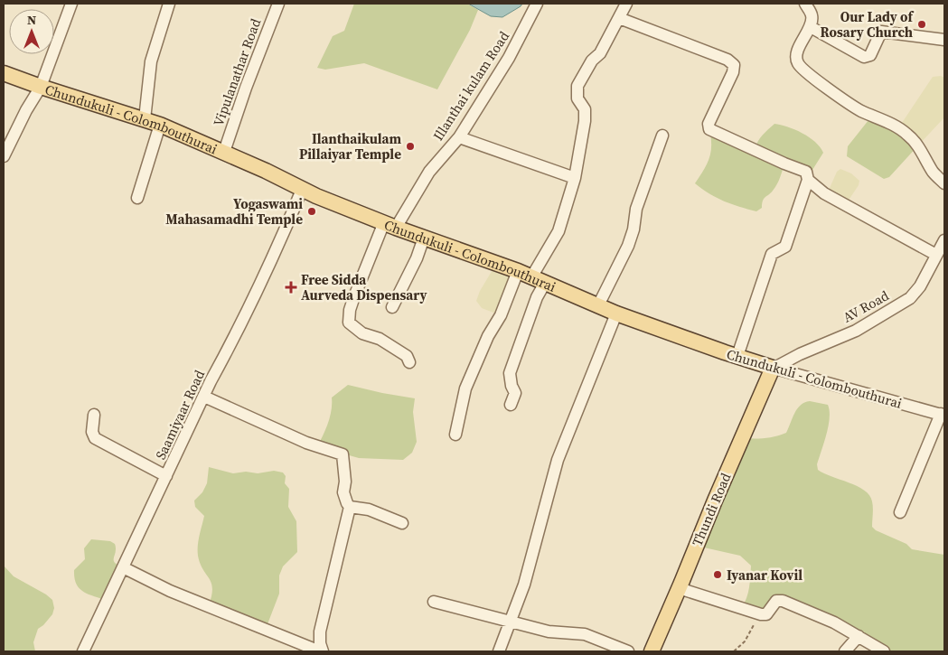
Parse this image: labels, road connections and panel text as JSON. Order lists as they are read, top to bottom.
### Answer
{
  "streets": {
    "main road": ["Chundukuli - Colombouthurai", "Thundi Road"],
    "street": [
      "Vipulanathar Road",
      "Illanthai kulam Road",
      "AV Road",
      "Saamiyaar Road"
    ]
  },
  "crossings": [
    ["Vipulanathar Road", "Chundukuli - Colombouthurai"],
    ["Illanthai kulam Road", "Chundukuli - Colombouthurai"],
    ["Chundukuli - Colombouthurai", "AV Road"],
    ["Chundukuli - Colombouthurai", "Saamiyaar Road"],
    ["Chundukuli - Colombouthurai", "Thundi Road"],
    ["AV Road", "Thundi Road"]
  ],
  "places": {
    "other": [
      "Our Lady of Rosary Church",
      "Ilanthaikulam Pillaiyar Temple",
      "Yogaswami Mahasamadhi Temple",
      "Iyanar Kovil"
    ],
    "health": ["Free Sidda Aurveda Dispensary"]
  },
  "north": "top"
}
